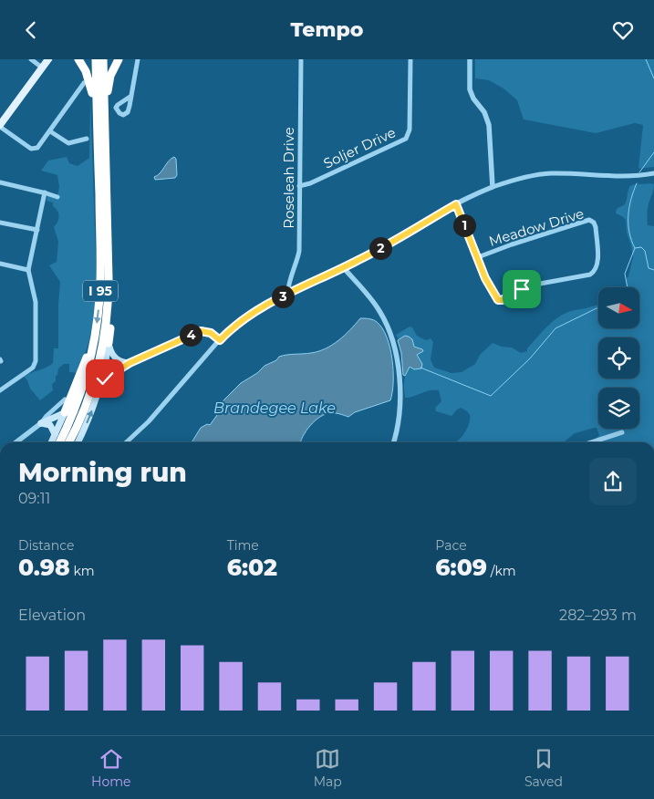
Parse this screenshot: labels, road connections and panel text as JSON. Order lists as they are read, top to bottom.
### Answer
{
  "streets": {
    "highway": ["I 95"],
    "street": ["Soljer Drive", "Roseleah Drive", "Meadow Drive"]
  },
  "crossings": [
    ["Soljer Drive", "Roseleah Drive"]
  ],
  "water": ["Brandegee Lake"],
  "north": "right",
  "page": {
    "header": "Tempo",
    "pins": [
      "1",
      "2",
      "3",
      "4"
    ],
    "heading": ["Morning run", "09:11"],
    "stats": [
      ["Distance", "0.98 km"],
      ["Time", "6:02"],
      ["Pace", "6:09 /km"]
    ],
    "chart": ["Elevation", "282–293 m"],
    "tabs": ["Home", "Map", "Saved"]
  }
}
